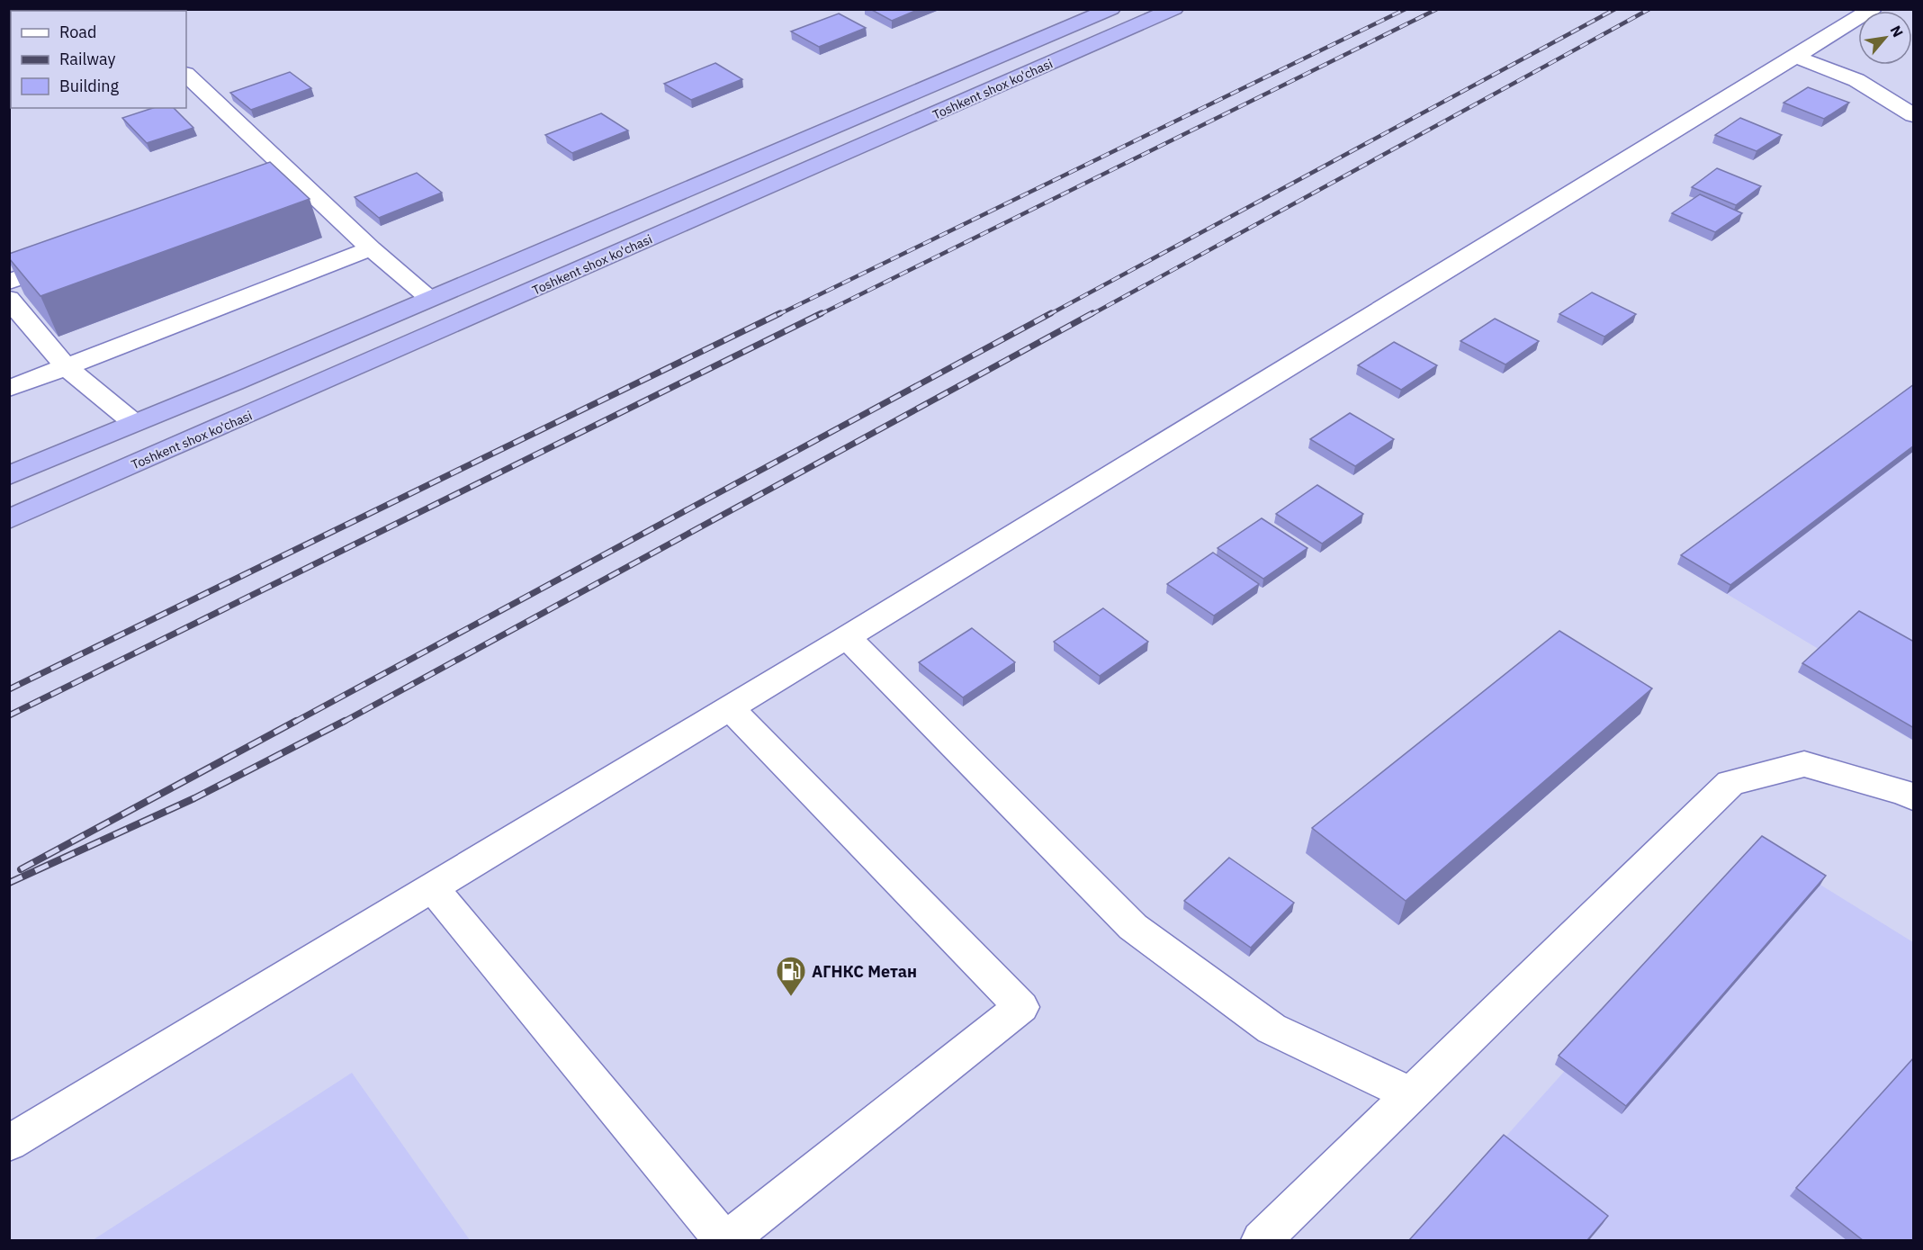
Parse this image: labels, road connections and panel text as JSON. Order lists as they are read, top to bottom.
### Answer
{
  "streets": {
    "highway": ["Toshkent shox ko'chasi"]
  },
  "places": {
    "fuel station": ["АГНКС Метан"]
  },
  "legend": ["Road", "Railway", "Building"],
  "north": "top right"
}
